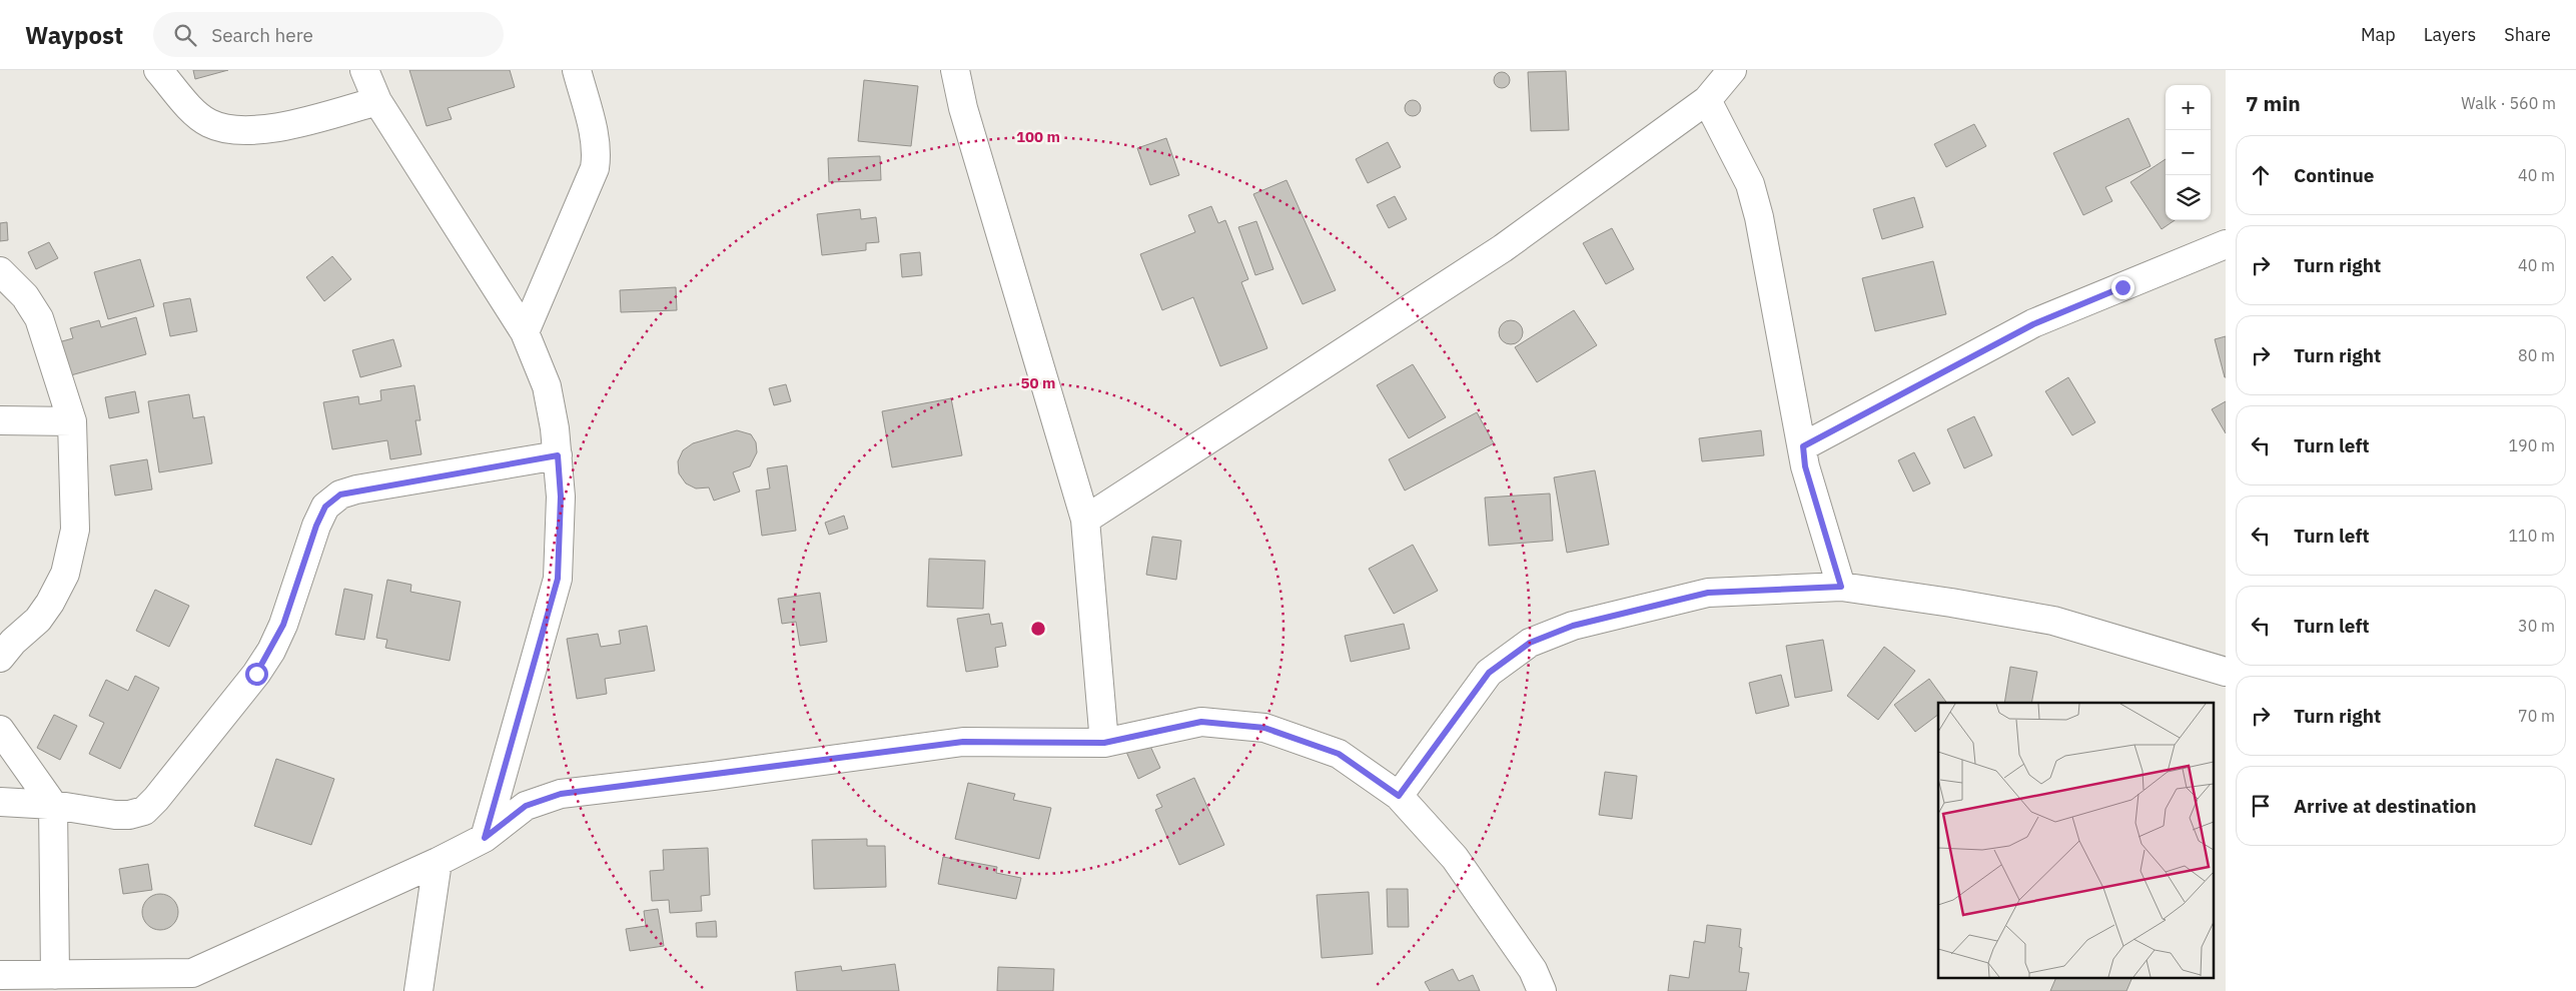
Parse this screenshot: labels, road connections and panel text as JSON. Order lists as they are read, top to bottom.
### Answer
{
  "page": {
    "header": "Waypost",
    "search": "Search here",
    "nav": ["Map", "Layers", "Share"],
    "heading": ["7 min", "Walk · 560 m"],
    "map_buttons": ["+", "−"],
    "list": [
      ["Continue", "40 m"],
      ["Turn right", "40 m"],
      ["Turn right", "80 m"],
      ["Turn left", "190 m"],
      ["Turn left", "110 m"],
      ["Turn left", "30 m"],
      ["Turn right", "70 m"],
      "Arrive at destination"
    ]
  },
  "rings": ["100 m", "50 m"]
}
